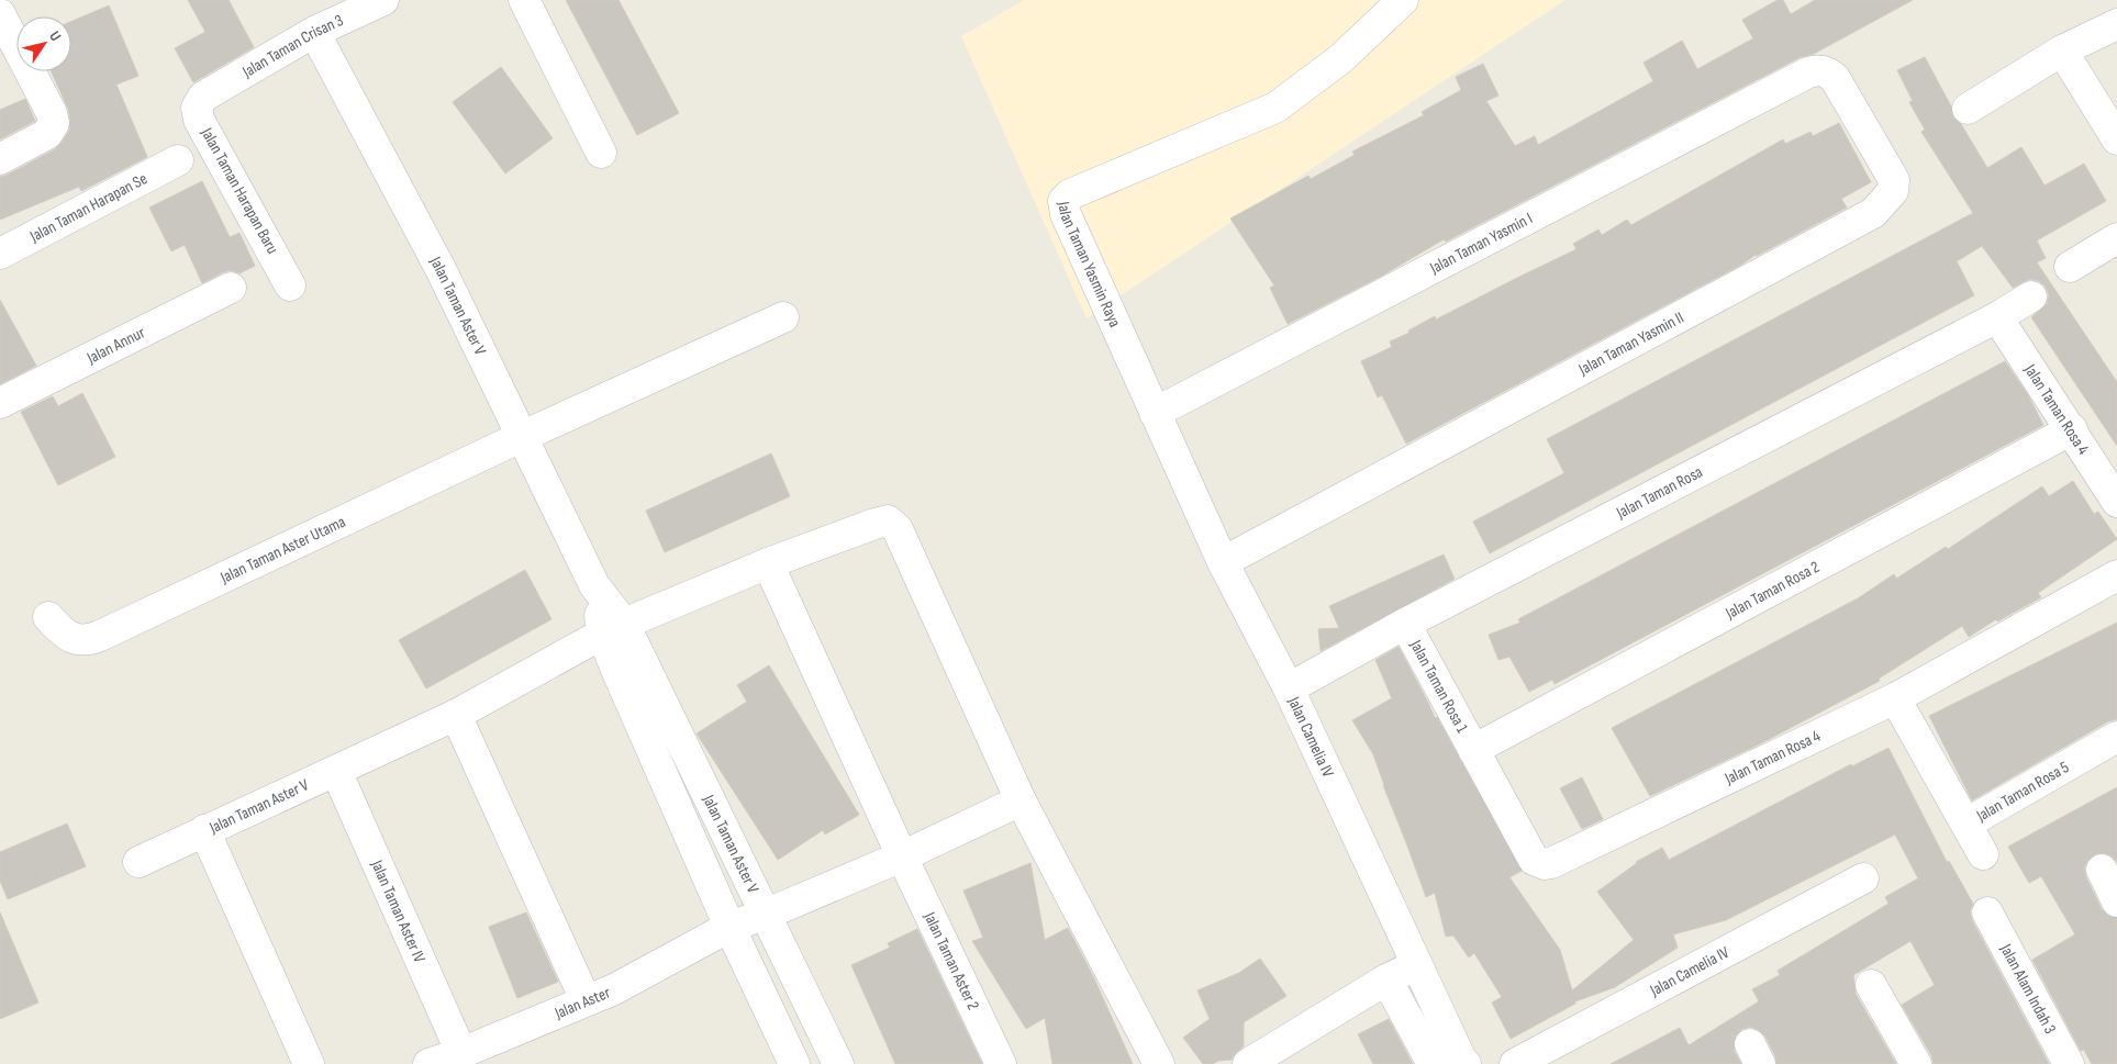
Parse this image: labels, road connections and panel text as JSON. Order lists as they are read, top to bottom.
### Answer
{
  "streets": {
    "street": [
      "Jalan Taman Crisan 3",
      "Jalan Taman Harapan Baru",
      "Jalan Taman Harapan Se",
      "Jalan Taman Yasmin I",
      "Jalan Taman Yasmin Raya",
      "Jalan Taman Aster V",
      "Jalan Taman Yasmin II",
      "Jalan Annur",
      "Jalan Taman Rosa 4",
      "Jalan Taman Rosa",
      "Jalan Taman Aster Utama",
      "Jalan Taman Rosa 2",
      "Jalan Taman Rosa 1",
      "Jalan Camelia IV",
      "Jalan Taman Rosa 5",
      "Jalan Taman Aster IV",
      "Jalan Taman Aster 2",
      "Jalan Alam Indah 3",
      "Jalan Aster"
    ]
  },
  "crossings": [
    ["Jalan Taman Crisan 3", "Jalan Taman Harapan Baru"],
    ["Jalan Taman Crisan 3", "Jalan Taman Aster V"],
    ["Jalan Taman Yasmin I", "Jalan Taman Yasmin Raya"],
    ["Jalan Taman Yasmin I", "Jalan Taman Yasmin II"],
    ["Jalan Taman Yasmin Raya", "Jalan Taman Yasmin II"],
    ["Jalan Taman Yasmin Raya", "Jalan Taman Rosa"],
    ["Jalan Taman Yasmin Raya", "Jalan Camelia IV"],
    ["Jalan Taman Aster V", "Jalan Taman Aster Utama"],
    ["Jalan Taman Aster V", "Jalan Taman Aster IV"],
    ["Jalan Taman Aster V", "Jalan Aster"],
    ["Jalan Taman Rosa 4", "Jalan Taman Rosa"],
    ["Jalan Taman Rosa 4", "Jalan Taman Rosa 2"],
    ["Jalan Taman Rosa 4", "Jalan Taman Rosa 1"],
    ["Jalan Taman Rosa 4", "Jalan Taman Rosa 5"],
    ["Jalan Taman Rosa", "Jalan Taman Rosa 1"],
    ["Jalan Taman Rosa", "Jalan Camelia IV"],
    ["Jalan Taman Rosa 2", "Jalan Taman Rosa 1"],
    ["Jalan Taman Aster IV", "Jalan Aster"]
  ],
  "north": "top right"
}
